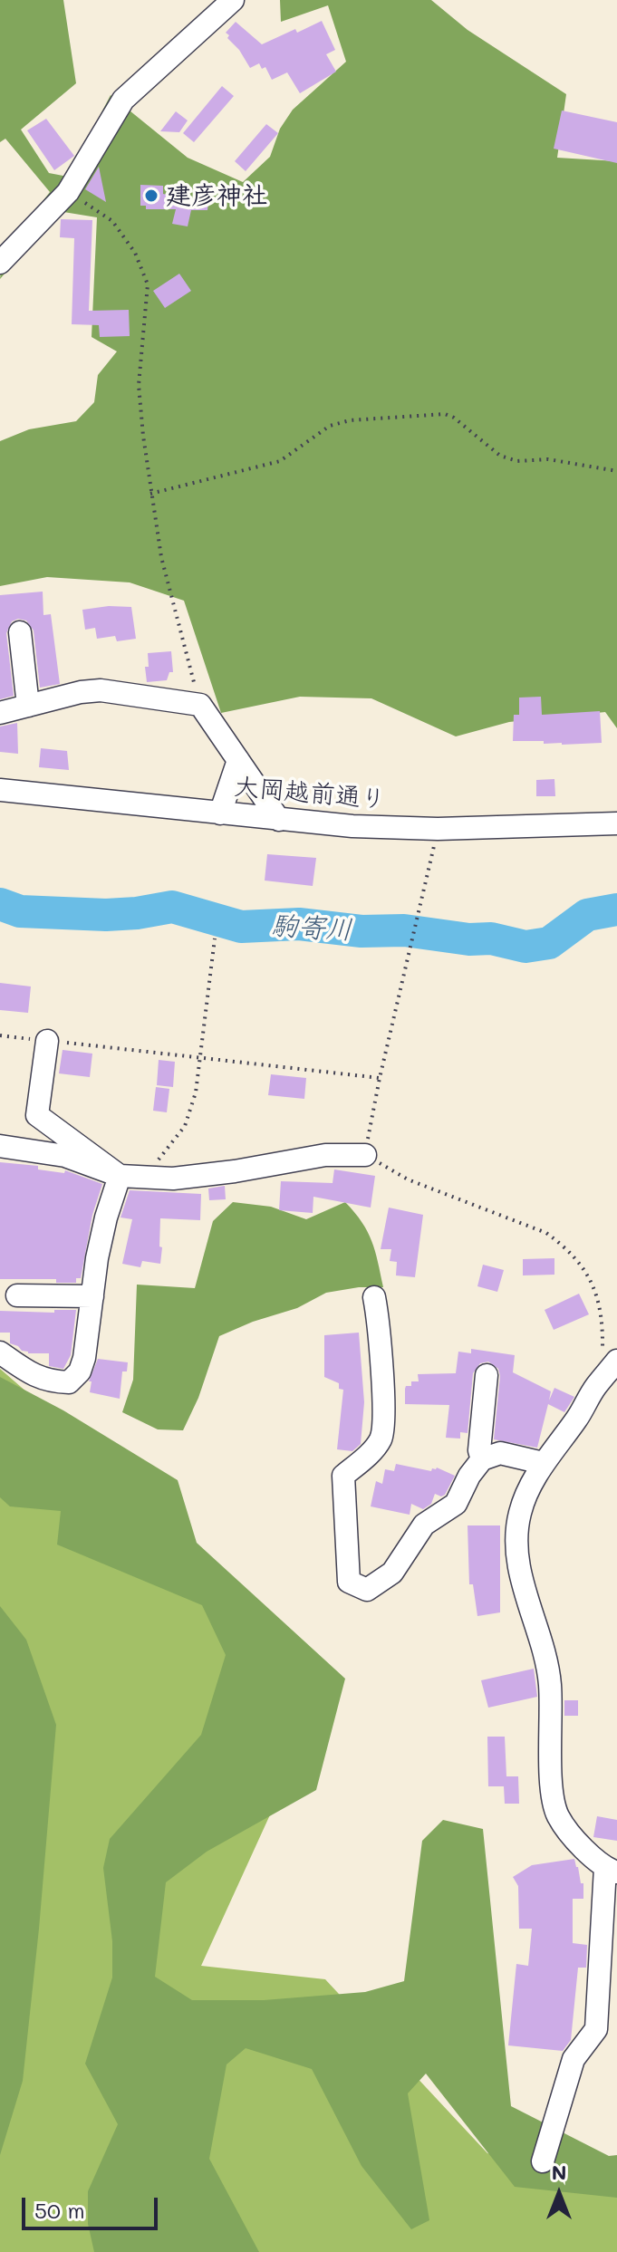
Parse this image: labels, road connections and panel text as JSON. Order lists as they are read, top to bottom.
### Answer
{
  "streets": {
    "street": ["大岡越前通り"]
  },
  "water": ["駒寄川"],
  "places": ["建彦神社"],
  "scale_bar": "50 m",
  "north": "top"
}
